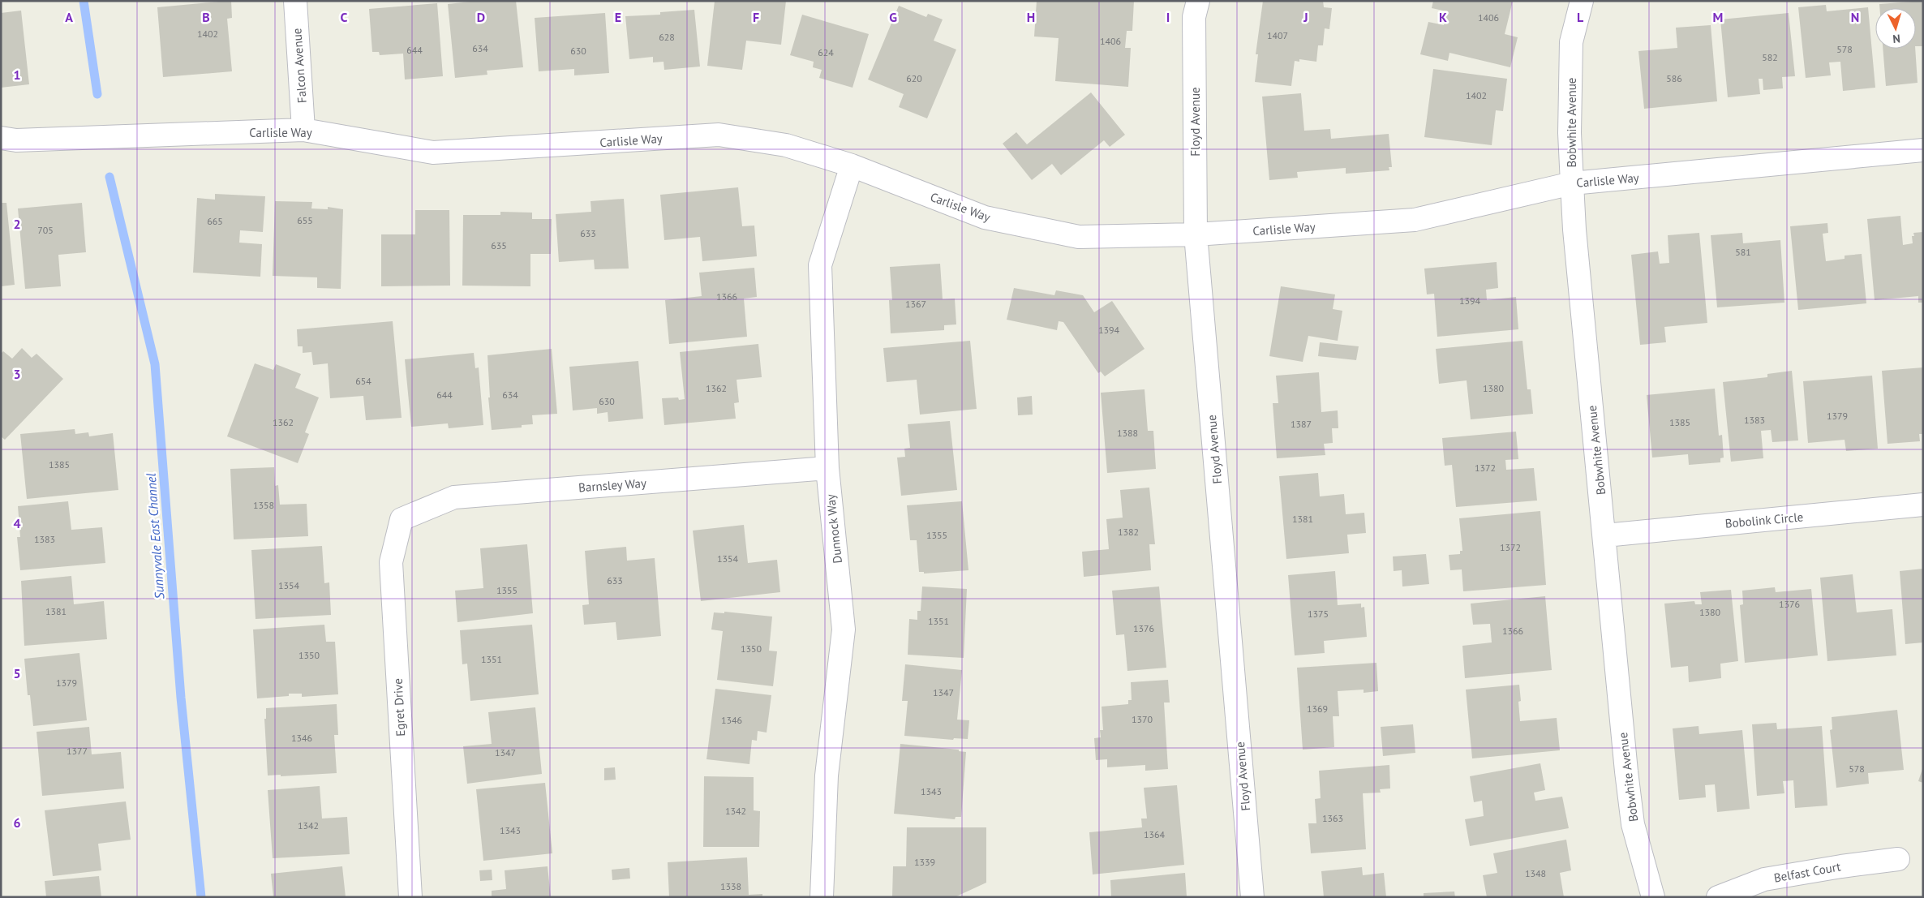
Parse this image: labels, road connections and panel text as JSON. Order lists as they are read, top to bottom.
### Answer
{
  "streets": {
    "street": [
      "Falcon Avenue",
      "Floyd Avenue",
      "Bobwhite Avenue",
      "Carlisle Way",
      "Barnsley Way",
      "Bobolink Circle",
      "Dunnock Way",
      "Egret Drive",
      "Belfast Court"
    ]
  },
  "crossings": [
    ["Falcon Avenue", "Carlisle Way"],
    ["Floyd Avenue", "Carlisle Way"],
    ["Bobwhite Avenue", "Carlisle Way"],
    ["Bobwhite Avenue", "Bobolink Circle"],
    ["Carlisle Way", "Dunnock Way"],
    ["Barnsley Way", "Dunnock Way"],
    ["Barnsley Way", "Egret Drive"]
  ],
  "water": ["Sunnyvale East Channel"],
  "house_numbers": [
    "1406",
    "1402",
    "1407",
    "628",
    "1406",
    "634",
    "578",
    "644",
    "630",
    "624",
    "582",
    "620",
    "586",
    "1402",
    "655",
    "665",
    "705",
    "633",
    "635",
    "581",
    "1366",
    "1394",
    "1367",
    "1394",
    "654",
    "1362",
    "1380",
    "644",
    "634",
    "630",
    "1379",
    "1383",
    "1362",
    "1385",
    "1387",
    "1388",
    "1385",
    "1372",
    "1358",
    "1381",
    "1382",
    "1355",
    "1383",
    "1372",
    "1354",
    "633",
    "1354",
    "1355",
    "1376",
    "1381",
    "1380",
    "1375",
    "1351",
    "1376",
    "1366",
    "1350",
    "1350",
    "1351",
    "1379",
    "1347",
    "1369",
    "1370",
    "1346",
    "1346",
    "1377",
    "1347",
    "578",
    "1343",
    "1342",
    "1363",
    "1342",
    "1343",
    "1364",
    "1339",
    "1348",
    "1338"
  ],
  "north": "bottom",
  "grid": {
    "columns": [
      "A",
      "B",
      "C",
      "D",
      "E",
      "F",
      "G",
      "H",
      "I",
      "J",
      "K",
      "L",
      "M",
      "N"
    ],
    "rows": [
      "1",
      "2",
      "3",
      "4",
      "5",
      "6"
    ]
  }
}
